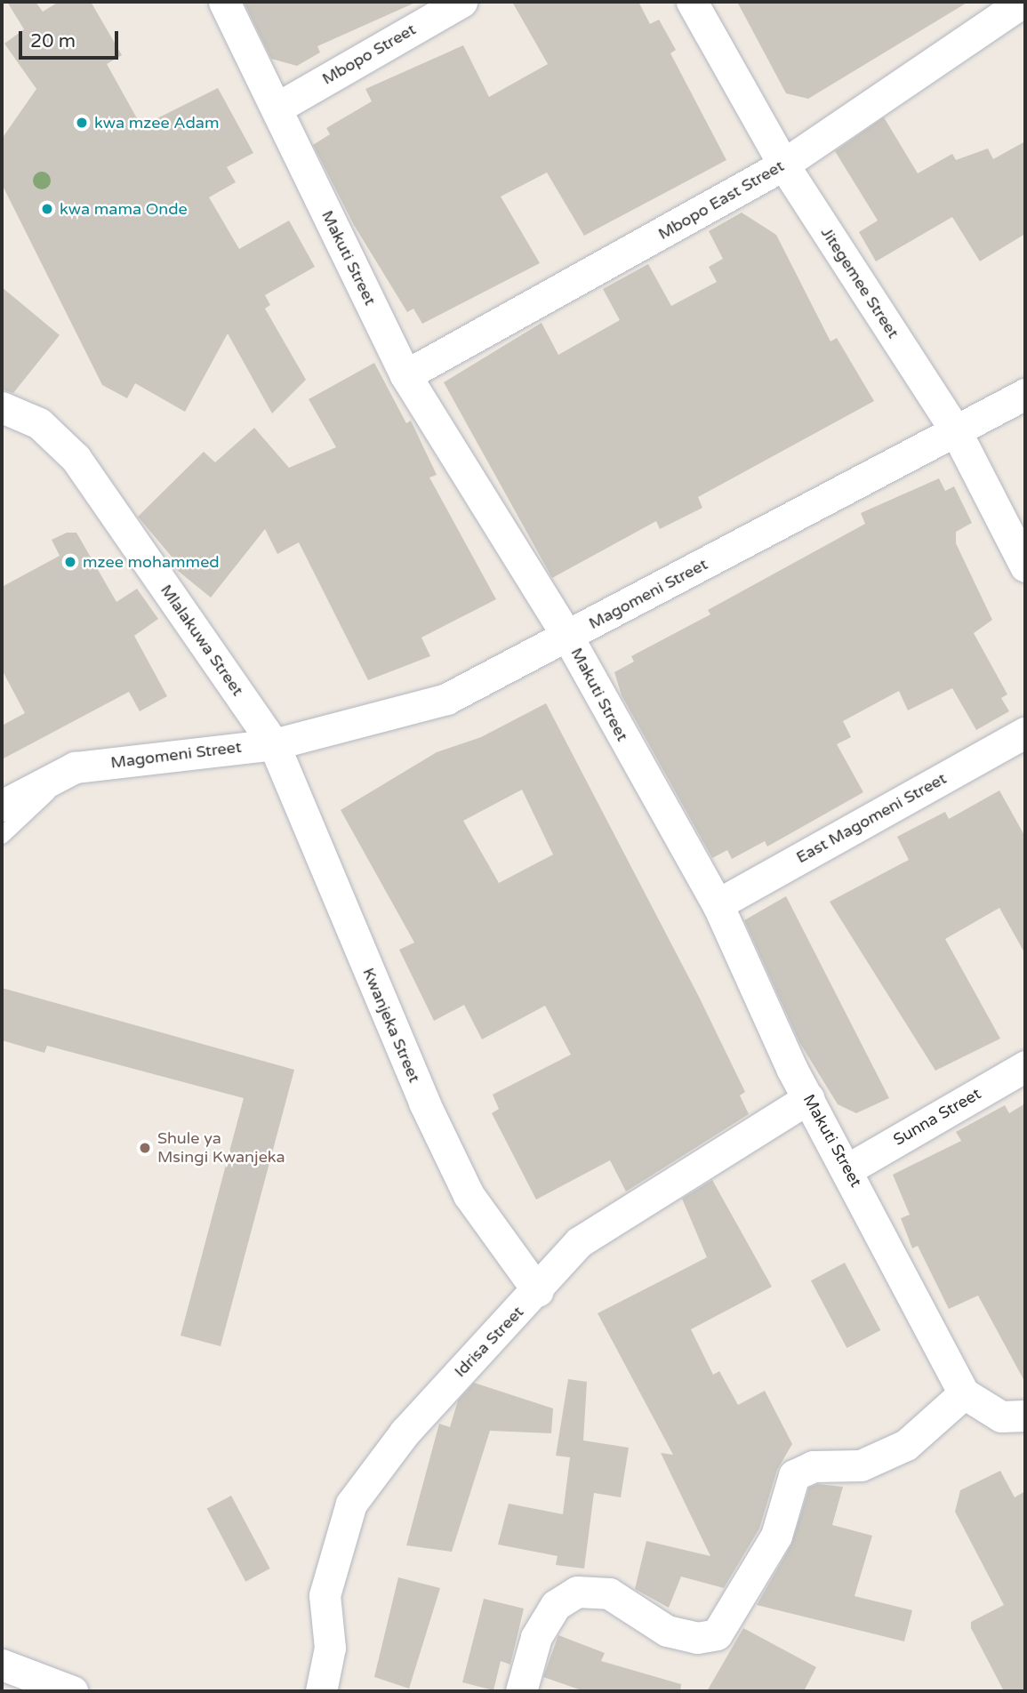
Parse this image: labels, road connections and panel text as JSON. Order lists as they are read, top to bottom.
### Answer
{
  "streets": {
    "street": [
      "Mbopo Street",
      "Mbopo East Street",
      "Makuti Street",
      "Jitegemee Street",
      "Magomeni Street",
      "Mlalakuwa Street",
      "East Magomeni Street",
      "Kwanjeka Street",
      "Sunna Street",
      "Idrisa Street"
    ]
  },
  "crossings": [
    ["Mbopo Street", "Makuti Street"],
    ["Mbopo East Street", "Makuti Street"],
    ["Mbopo East Street", "Jitegemee Street"],
    ["Makuti Street", "Magomeni Street"],
    ["Makuti Street", "East Magomeni Street"],
    ["Makuti Street", "Sunna Street"],
    ["Makuti Street", "Idrisa Street"],
    ["Jitegemee Street", "Magomeni Street"],
    ["Magomeni Street", "Mlalakuwa Street"],
    ["Magomeni Street", "Kwanjeka Street"],
    ["Mlalakuwa Street", "Kwanjeka Street"],
    ["Kwanjeka Street", "Idrisa Street"]
  ],
  "places": [
    "kwa mzee Adam",
    "kwa mama Onde",
    "mzee mohammed",
    "Shule ya Msingi Kwanjeka"
  ],
  "scale_bar": "20 m"
}
